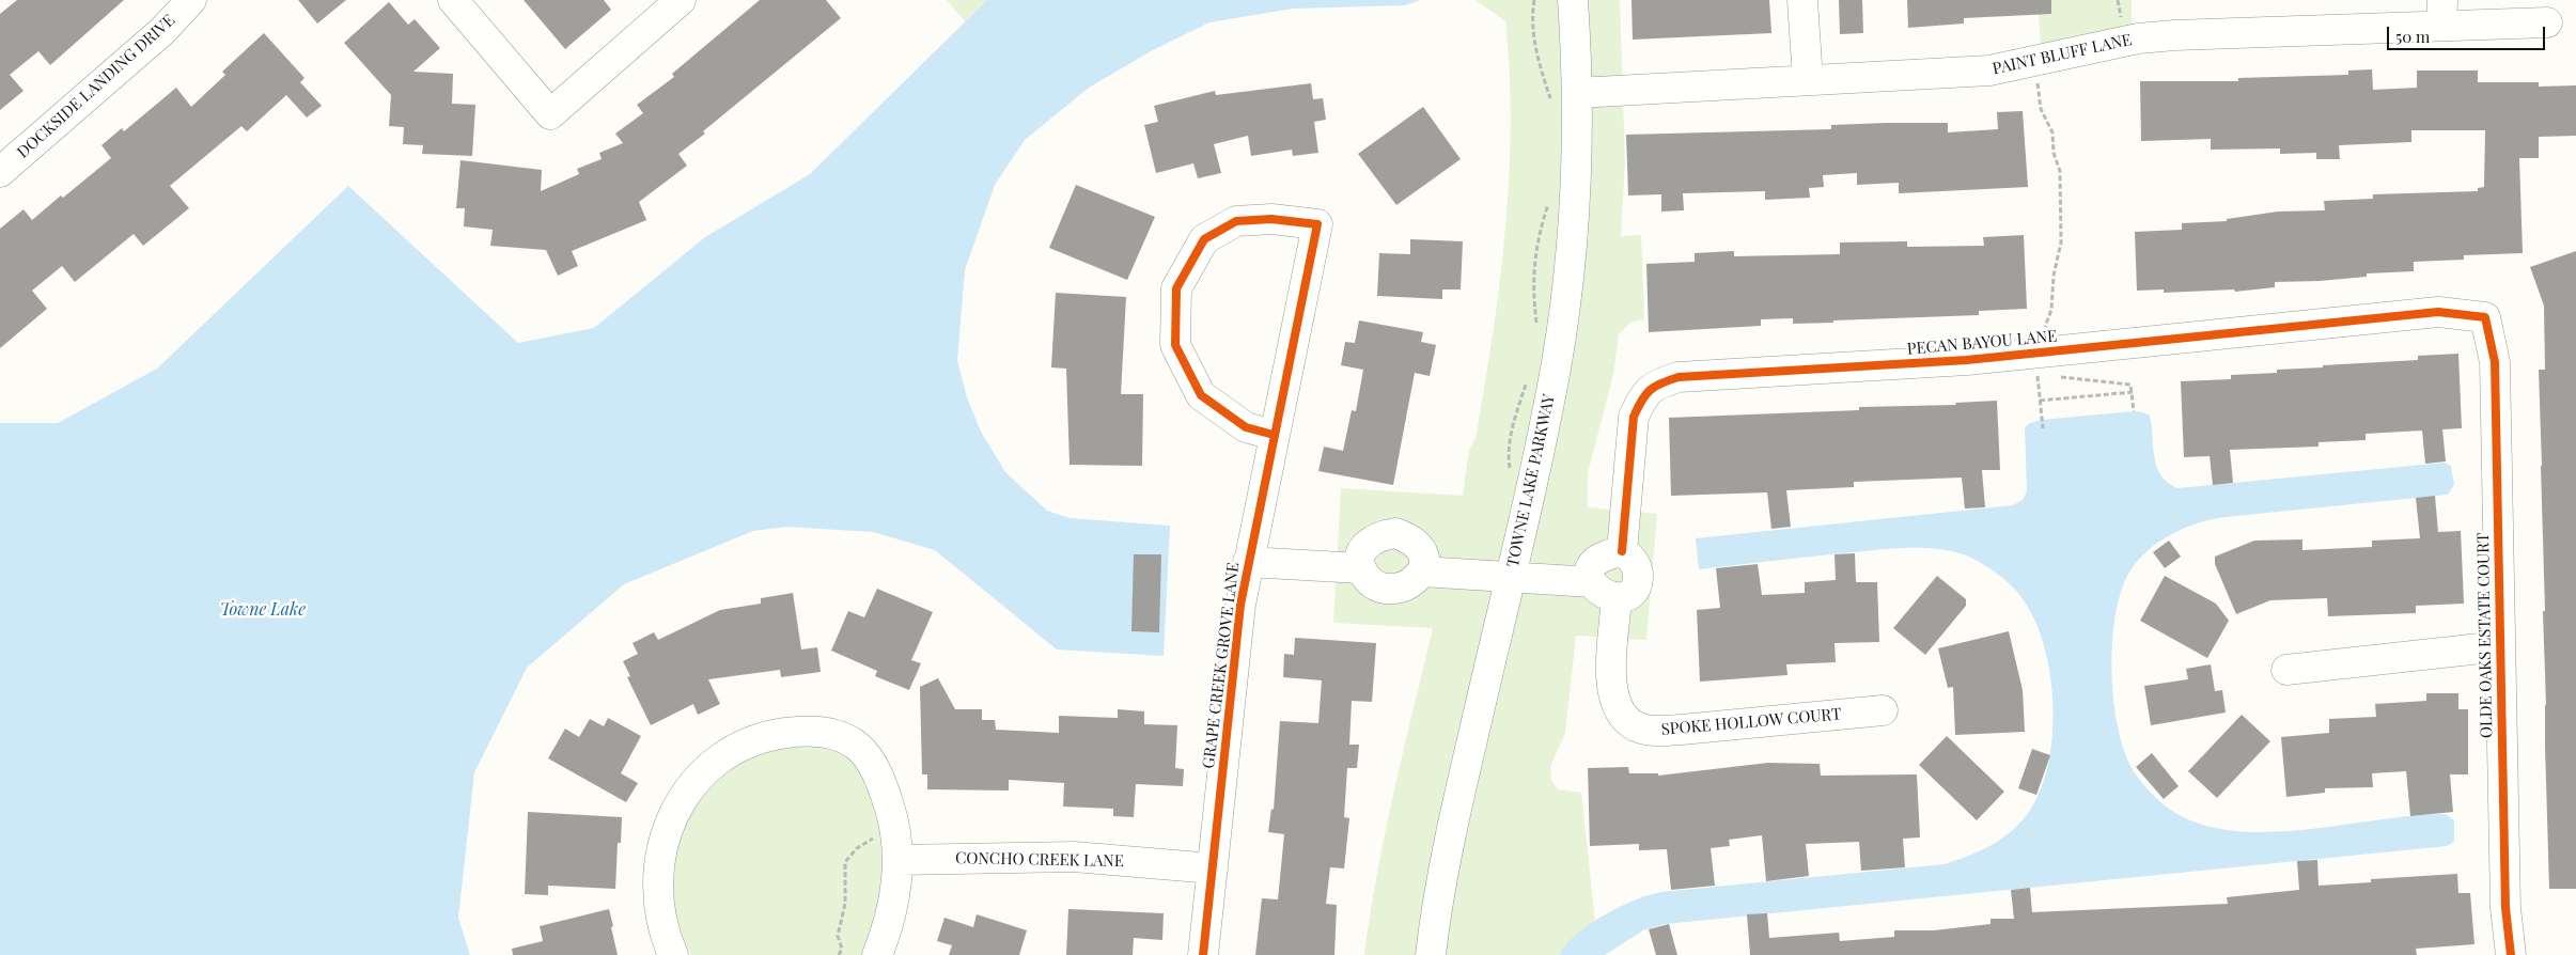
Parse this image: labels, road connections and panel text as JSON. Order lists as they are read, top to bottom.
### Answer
{
  "streets": {
    "street": [
      "PAINT BLUFF LANE",
      "DOCKSIDE LANDING DRIVE",
      "PECAN BAYOU LANE",
      "TOWNE LAKE PARKWAY",
      "OLDE OAKS ESTATE COURT",
      "GRAPE CREEK GROVE LANE",
      "SPOKE HOLLOW COURT",
      "CONCHO CREEK LANE"
    ]
  },
  "crossings": [
    ["PAINT BLUFF LANE", "TOWNE LAKE PARKWAY"],
    ["PECAN BAYOU LANE", "OLDE OAKS ESTATE COURT"],
    ["PECAN BAYOU LANE", "SPOKE HOLLOW COURT"],
    ["GRAPE CREEK GROVE LANE", "CONCHO CREEK LANE"]
  ],
  "water": ["Towne Lake"],
  "scale_bar": "50 m"
}
